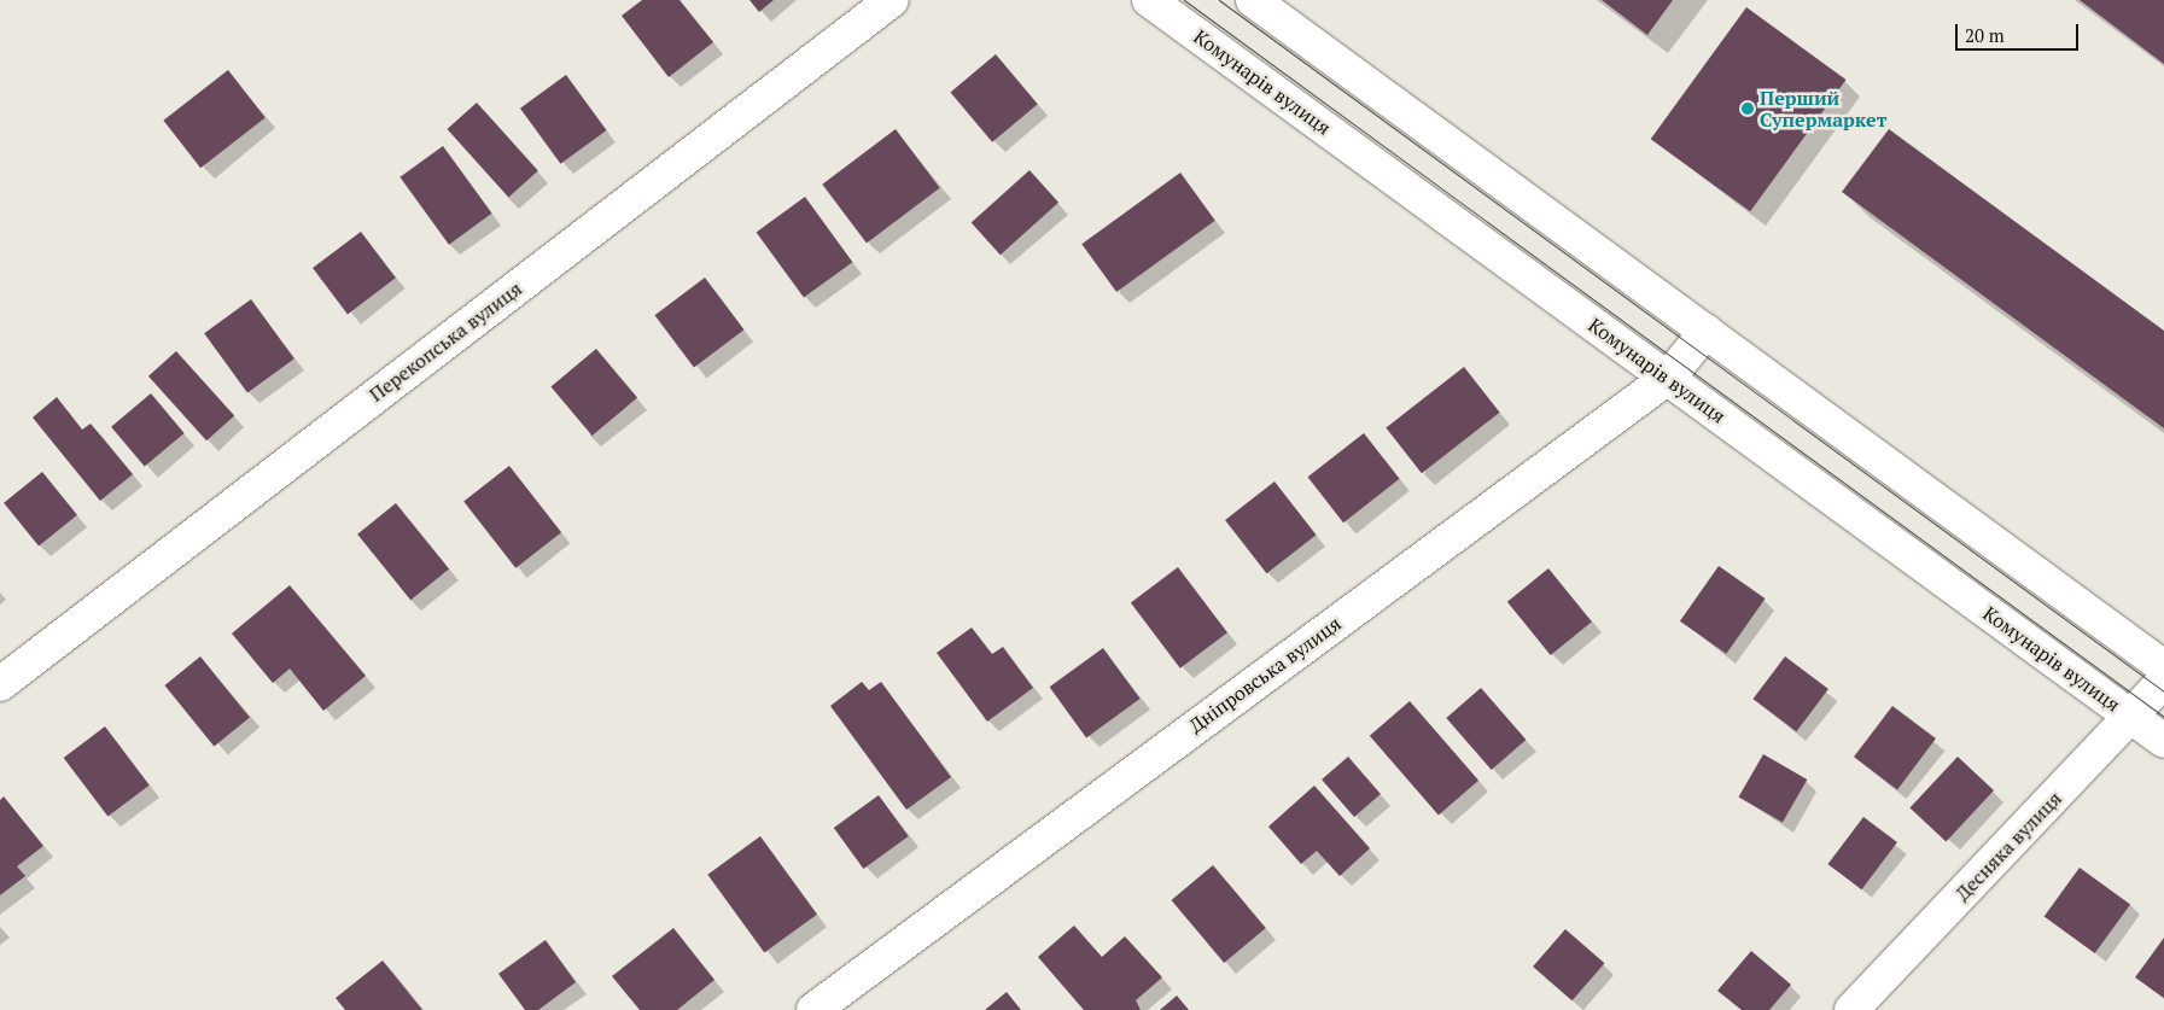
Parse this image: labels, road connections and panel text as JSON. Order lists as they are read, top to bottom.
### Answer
{
  "streets": {
    "street": [
      "Комунарів вулиця",
      "Перекопська вулиця",
      "Дніпровська вулиця",
      "Десняка вулиця"
    ]
  },
  "crossings": [
    ["Комунарів вулиця", "Дніпровська вулиця"],
    ["Комунарів вулиця", "Десняка вулиця"]
  ],
  "places": ["Перший Супермаркет"],
  "scale_bar": "20 m"
}
